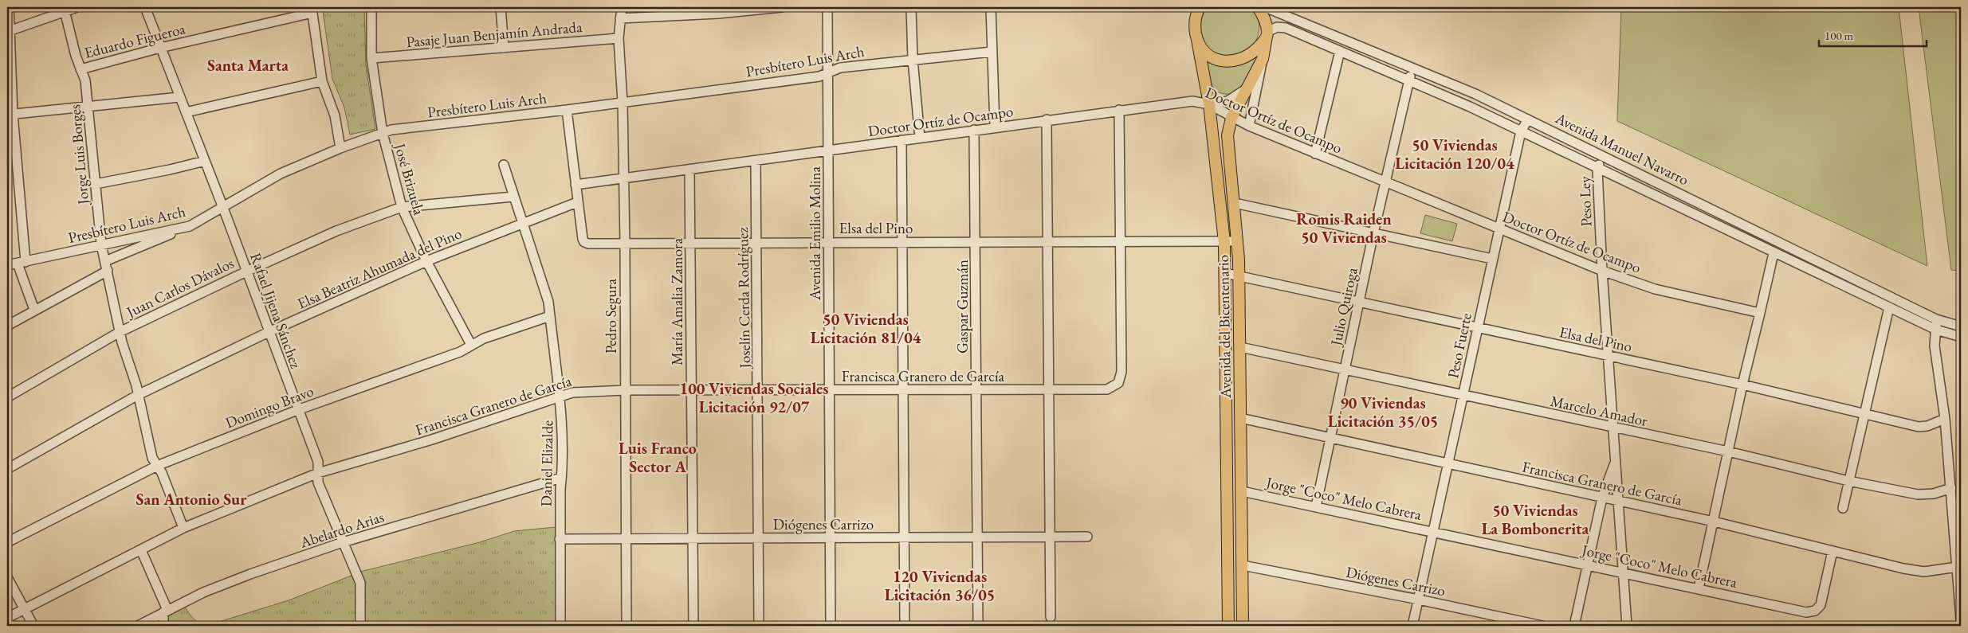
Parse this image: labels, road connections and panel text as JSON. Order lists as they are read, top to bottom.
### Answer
{
  "streets": {
    "main road": ["Avenida del Bicentenario"],
    "street": [
      "Pasaje Juan Benjamín Andrada",
      "Eduardo Figueroa",
      "Presbítero Luis Arch",
      "Doctor Ortíz de Ocampo",
      "Avenida Manuel Navarro",
      "Jorge Luis Borges",
      "José Brizuela",
      "Peso Ley",
      "Elsa del Pino",
      "Avenida Emilio Molina",
      "Elsa Beatriz Ahumada del Pino",
      "Juan Carlos Dávalos",
      "Joselín Cerda Rodríguez",
      "María Amalia Zamora",
      "Gaspar Guzmán",
      "Julio Quiroga",
      "Rafael Jijena Sánchez",
      "Pedro Segura",
      "Peso Fuerte",
      "Francisca Granero de García",
      "Domingo Bravo",
      "Marcelo Amador",
      "Daniel Elizalde",
      "Jorge \"Coco\" Melo Cabrera",
      "Diógenes Carrizo",
      "Abelardo Arias"
    ]
  },
  "crossings": [
    ["Pasaje Juan Benjamín Andrada", "José Brizuela"],
    ["Pasaje Juan Benjamín Andrada", "Pedro Segura"],
    ["Eduardo Figueroa", "Jorge Luis Borges"],
    ["Eduardo Figueroa", "Rafael Jijena Sánchez"],
    ["Presbítero Luis Arch", "Jorge Luis Borges"],
    ["Presbítero Luis Arch", "José Brizuela"],
    ["Presbítero Luis Arch", "Avenida Emilio Molina"],
    ["Presbítero Luis Arch", "Rafael Jijena Sánchez"],
    ["Presbítero Luis Arch", "Pedro Segura"],
    ["Doctor Ortíz de Ocampo", "Peso Ley"],
    ["Doctor Ortíz de Ocampo", "Avenida Emilio Molina"],
    ["Doctor Ortíz de Ocampo", "Joselín Cerda Rodríguez"],
    ["Doctor Ortíz de Ocampo", "María Amalia Zamora"],
    ["Doctor Ortíz de Ocampo", "Gaspar Guzmán"],
    ["Doctor Ortíz de Ocampo", "Julio Quiroga"],
    ["Doctor Ortíz de Ocampo", "Pedro Segura"],
    ["Doctor Ortíz de Ocampo", "Avenida del Bicentenario"],
    ["Doctor Ortíz de Ocampo", "Peso Fuerte"],
    ["Avenida Manuel Navarro", "Peso Ley"],
    ["Avenida Manuel Navarro", "Julio Quiroga"],
    ["Avenida Manuel Navarro", "Avenida del Bicentenario"],
    ["Avenida Manuel Navarro", "Peso Fuerte"],
    ["Jorge Luis Borges", "Elsa Beatriz Ahumada del Pino"],
    ["Jorge Luis Borges", "Juan Carlos Dávalos"],
    ["Jorge Luis Borges", "Francisca Granero de García"],
    ["Jorge Luis Borges", "Domingo Bravo"],
    ["José Brizuela", "Elsa Beatriz Ahumada del Pino"],
    ["José Brizuela", "Juan Carlos Dávalos"],
    ["José Brizuela", "Domingo Bravo"],
    ["Peso Ley", "Elsa del Pino"],
    ["Peso Ley", "Francisca Granero de García"],
    ["Peso Ley", "Marcelo Amador"],
    ["Peso Ley", "Jorge \"Coco\" Melo Cabrera"],
    ["Elsa del Pino", "Avenida Emilio Molina"],
    ["Elsa del Pino", "Elsa Beatriz Ahumada del Pino"],
    ["Elsa del Pino", "Joselín Cerda Rodríguez"],
    ["Elsa del Pino", "María Amalia Zamora"],
    ["Elsa del Pino", "Gaspar Guzmán"],
    ["Elsa del Pino", "Julio Quiroga"],
    ["Elsa del Pino", "Pedro Segura"],
    ["Elsa del Pino", "Avenida del Bicentenario"],
    ["Elsa del Pino", "Peso Fuerte"],
    ["Elsa del Pino", "Francisca Granero de García"],
    ["Avenida Emilio Molina", "Francisca Granero de García"],
    ["Avenida Emilio Molina", "Diógenes Carrizo"],
    ["Elsa Beatriz Ahumada del Pino", "Rafael Jijena Sánchez"],
    ["Elsa Beatriz Ahumada del Pino", "Daniel Elizalde"],
    ["Juan Carlos Dávalos", "Rafael Jijena Sánchez"],
    ["Juan Carlos Dávalos", "Daniel Elizalde"],
    ["Joselín Cerda Rodríguez", "Francisca Granero de García"],
    ["Joselín Cerda Rodríguez", "Diógenes Carrizo"],
    ["María Amalia Zamora", "Francisca Granero de García"],
    ["María Amalia Zamora", "Diógenes Carrizo"],
    ["Gaspar Guzmán", "Francisca Granero de García"],
    ["Gaspar Guzmán", "Diógenes Carrizo"],
    ["Julio Quiroga", "Francisca Granero de García"],
    ["Julio Quiroga", "Marcelo Amador"],
    ["Julio Quiroga", "Jorge \"Coco\" Melo Cabrera"],
    ["Rafael Jijena Sánchez", "Francisca Granero de García"],
    ["Rafael Jijena Sánchez", "Domingo Bravo"],
    ["Rafael Jijena Sánchez", "Abelardo Arias"],
    ["Pedro Segura", "Francisca Granero de García"],
    ["Pedro Segura", "Diógenes Carrizo"],
    ["Avenida del Bicentenario", "Francisca Granero de García"],
    ["Avenida del Bicentenario", "Marcelo Amador"],
    ["Avenida del Bicentenario", "Jorge \"Coco\" Melo Cabrera"],
    ["Avenida del Bicentenario", "Diógenes Carrizo"],
    ["Peso Fuerte", "Francisca Granero de García"],
    ["Peso Fuerte", "Marcelo Amador"],
    ["Peso Fuerte", "Jorge \"Coco\" Melo Cabrera"],
    ["Peso Fuerte", "Diógenes Carrizo"],
    ["Francisca Granero de García", "Daniel Elizalde"],
    ["Francisca Granero de García", "Jorge \"Coco\" Melo Cabrera"],
    ["Domingo Bravo", "Daniel Elizalde"],
    ["Daniel Elizalde", "Diógenes Carrizo"],
    ["Daniel Elizalde", "Abelardo Arias"]
  ],
  "districts": [
    "Santa Marta",
    "50 Viviendas Licitación 120/04",
    "Romis Raiden 50 Viviendas",
    "50 Viviendas Licitación 81/04",
    "100 Viviendas Sociales Licitación 92/07",
    "90 Viviendas Licitación 35/05",
    "Luis Franco Sector A",
    "San Antonio Sur",
    "50 Viviendas La Bombonerita",
    "120 Viviendas Licitación 36/05"
  ],
  "scale_bar": "100 m"
}
